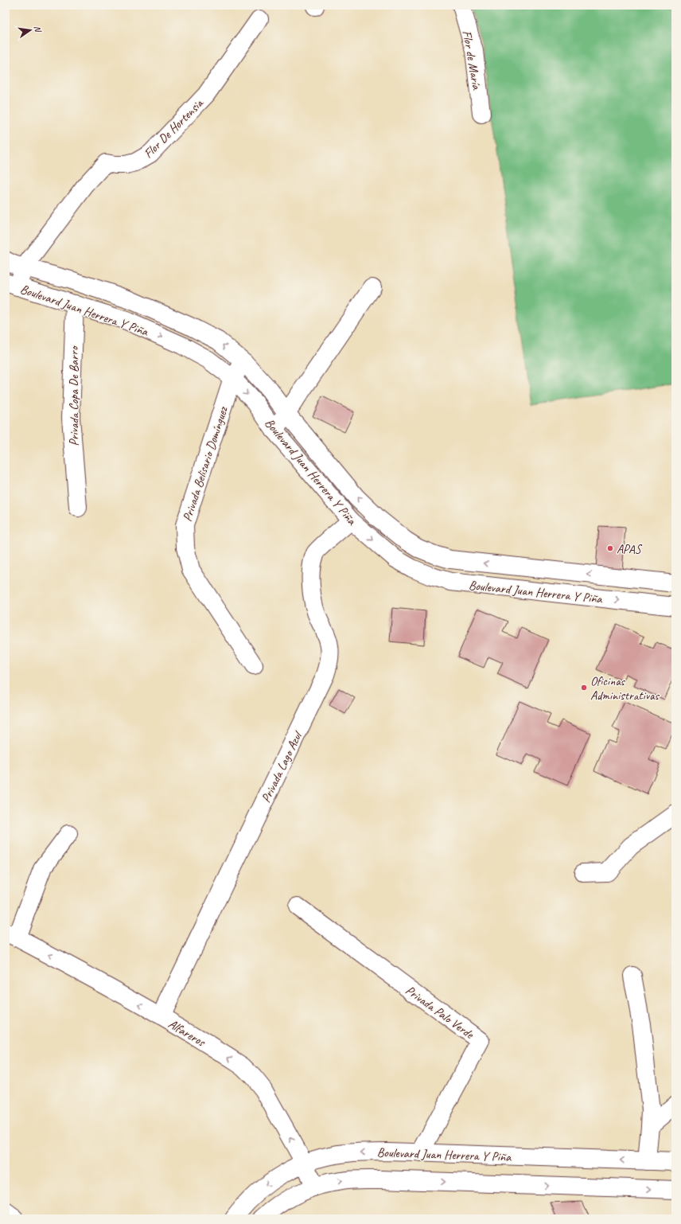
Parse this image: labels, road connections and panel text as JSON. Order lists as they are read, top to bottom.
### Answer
{
  "streets": {
    "street": [
      "Flor de María",
      "Flor De Hortensia",
      "Boulevard Juan Herrera Y Piña",
      "Privada Copa De Barro",
      "Privada Belisario Domínguez",
      "Privada Lago Azul",
      "Privada Palo Verde",
      "Alfareros"
    ]
  },
  "crossings": [
    ["Flor De Hortensia", "Boulevard Juan Herrera Y Piña"],
    ["Boulevard Juan Herrera Y Piña", "Privada Copa De Barro"],
    ["Boulevard Juan Herrera Y Piña", "Privada Belisario Domínguez"],
    ["Boulevard Juan Herrera Y Piña", "Privada Lago Azul"],
    ["Boulevard Juan Herrera Y Piña", "Privada Palo Verde"],
    ["Boulevard Juan Herrera Y Piña", "Alfareros"],
    ["Privada Lago Azul", "Alfareros"]
  ],
  "one_way": ["Alfareros"],
  "places": ["APAS", "Oficinas Administrativas"],
  "north": "right"
}
